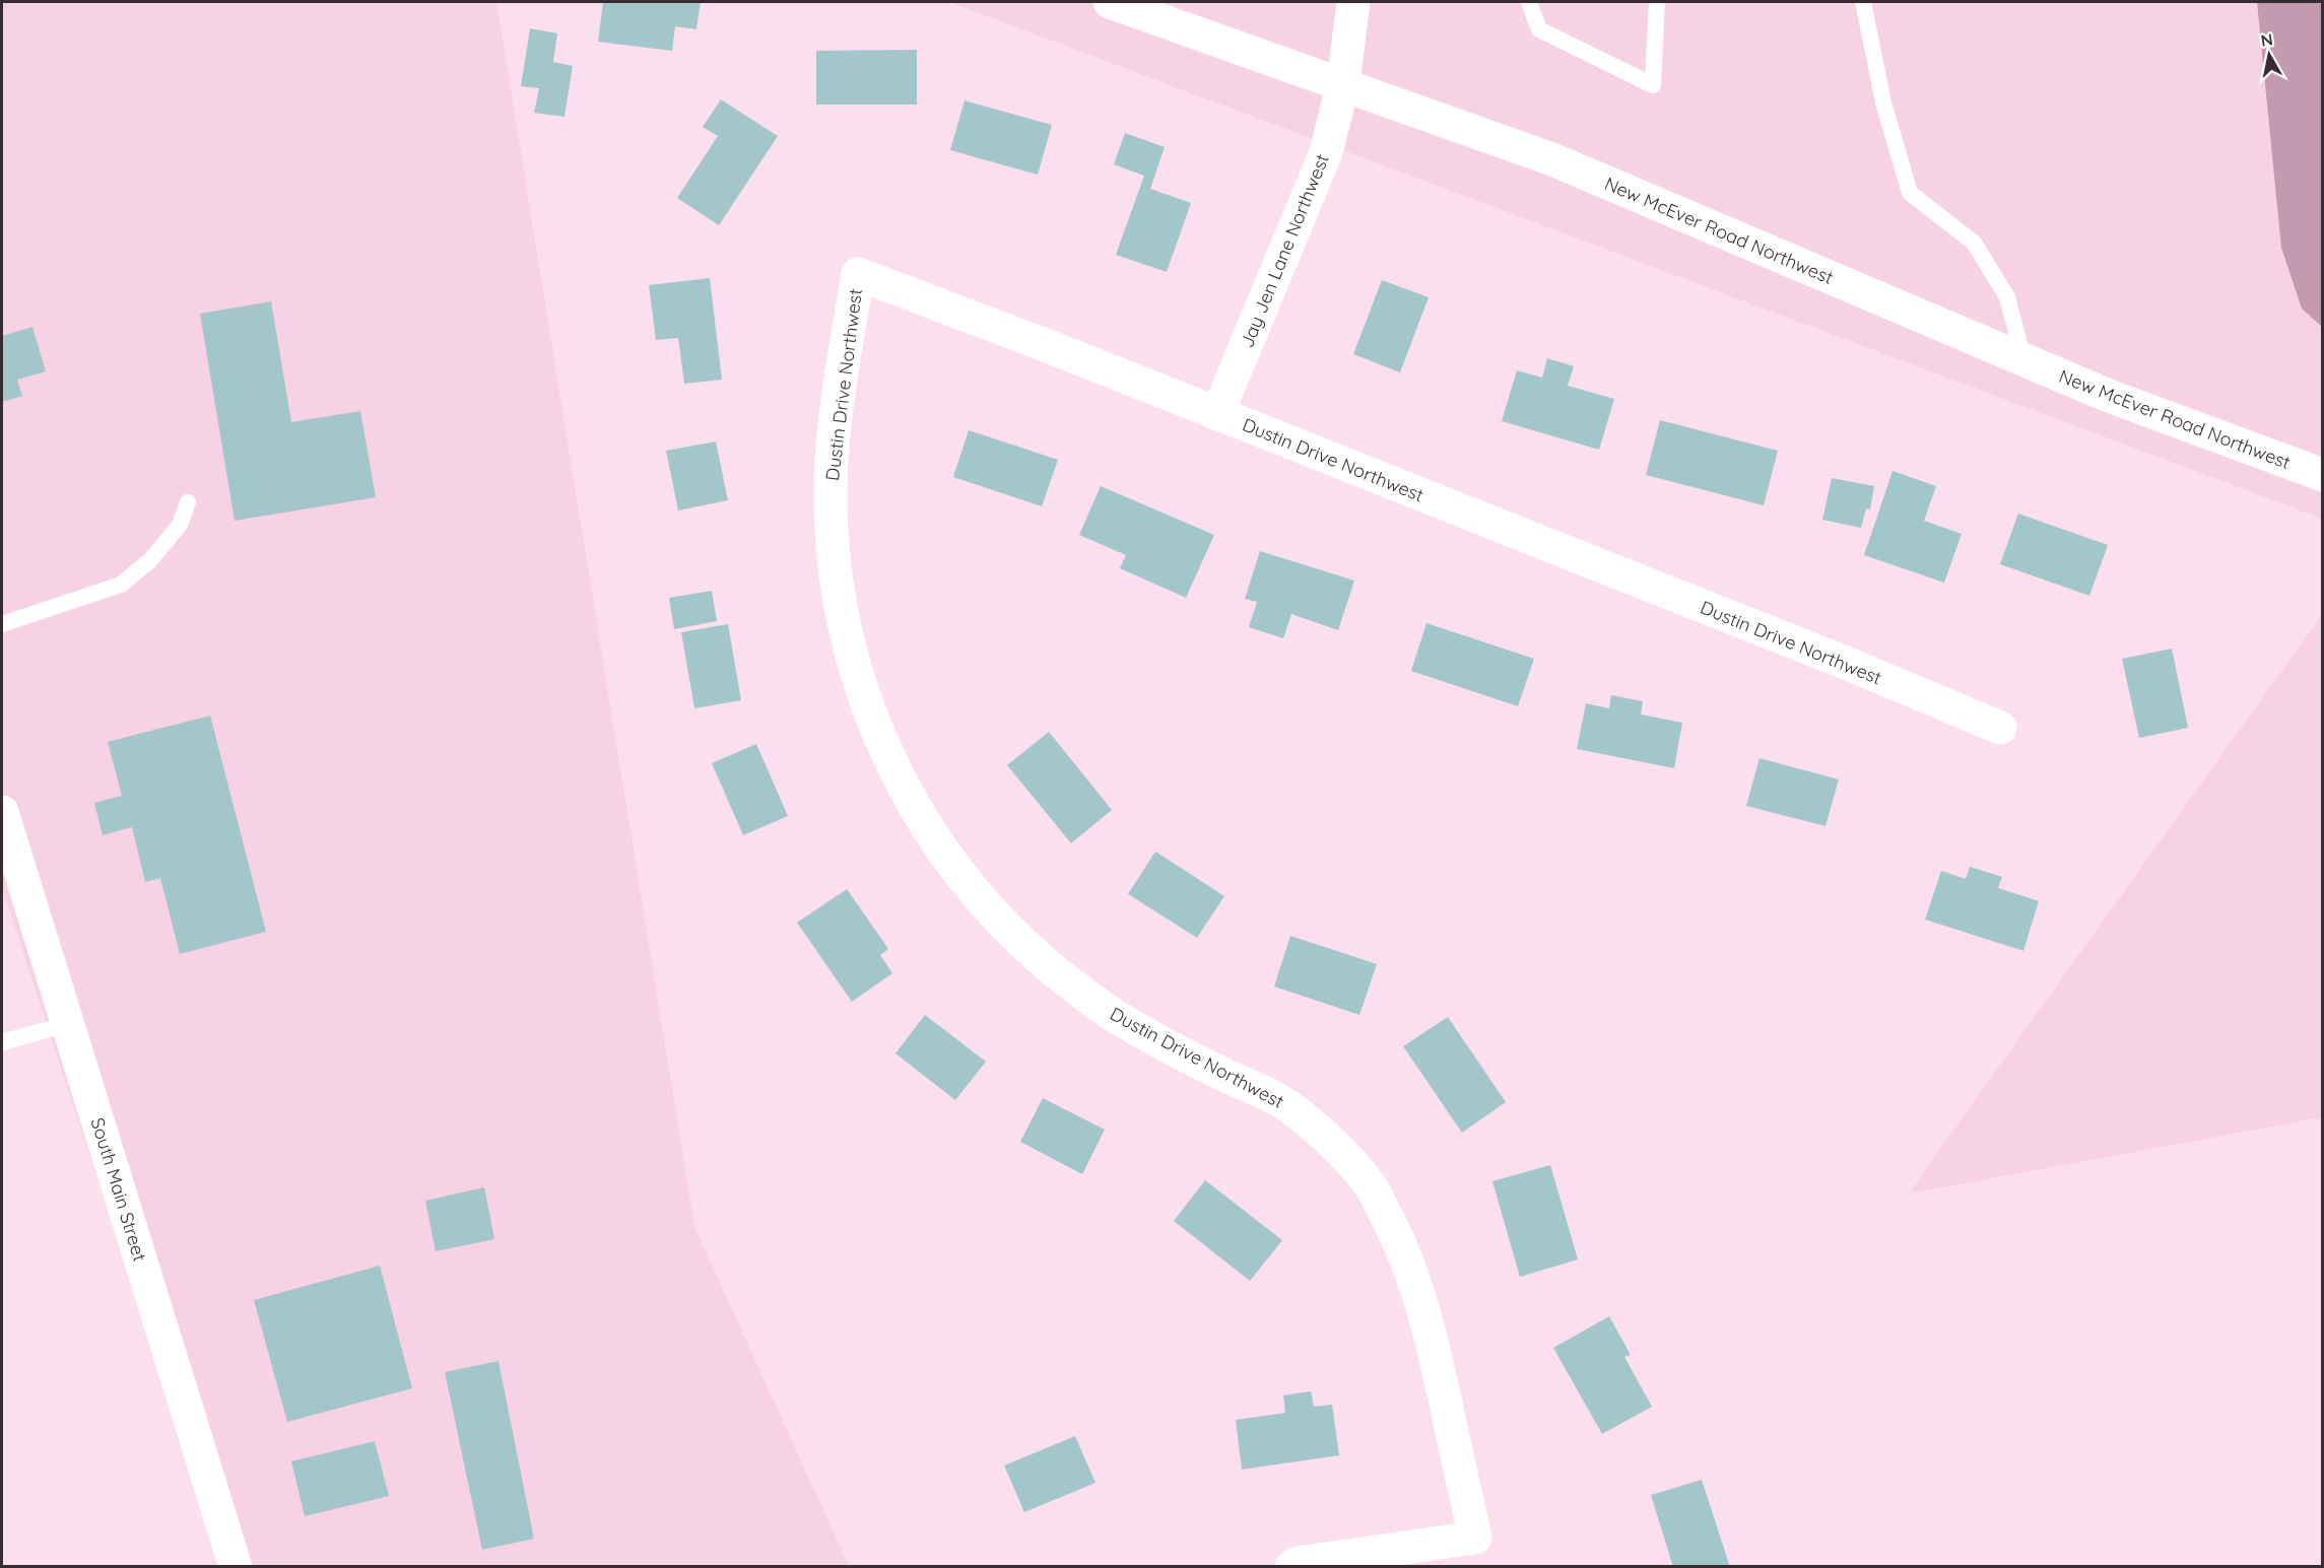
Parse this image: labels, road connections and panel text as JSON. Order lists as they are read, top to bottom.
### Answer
{
  "streets": {
    "street": [
      "New McEver Road Northwest",
      "Jay Jen Lane Northwest",
      "Dustin Drive Northwest",
      "South Main Street"
    ]
  },
  "crossings": [
    ["New McEver Road Northwest", "Jay Jen Lane Northwest"],
    ["Jay Jen Lane Northwest", "Dustin Drive Northwest"]
  ],
  "north": "top"
}
